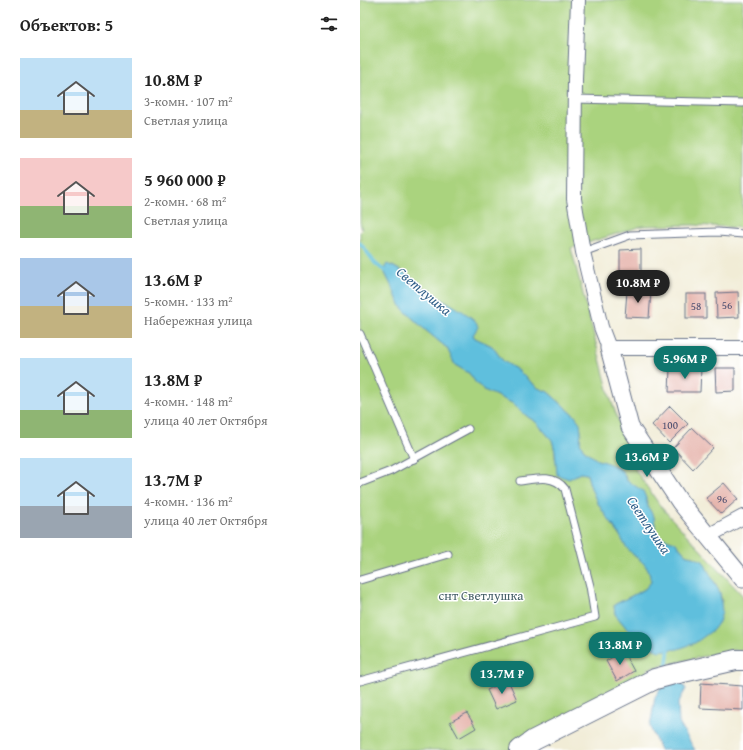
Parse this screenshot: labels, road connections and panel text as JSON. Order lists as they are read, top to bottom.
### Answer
{
  "water": ["Светлушка"],
  "parks": ["снт Светлушка"],
  "house_numbers": [
    "56",
    "58",
    "100",
    "96"
  ],
  "page": {
    "heading": "Объектов: 5",
    "list": [
      {
        "name": "10.8M ₽",
        "note": "3-комн. · 107 m² · Светлая улица"
      },
      {
        "name": "5 960 000 ₽",
        "note": "2-комн. · 68 m² · Светлая улица"
      },
      {
        "name": "13.6M ₽",
        "note": "5-комн. · 133 m² · Набережная улица"
      },
      {
        "name": "13.8M ₽",
        "note": "4-комн. · 148 m² · улица 40 лет Октября"
      },
      {
        "name": "13.7M ₽",
        "note": "4-комн. · 136 m² · улица 40 лет Октября"
      }
    ],
    "price": [
      "10.8M ₽",
      "5.96M ₽",
      "13.6M ₽",
      "13.8M ₽",
      "13.7M ₽"
    ]
  }
}
